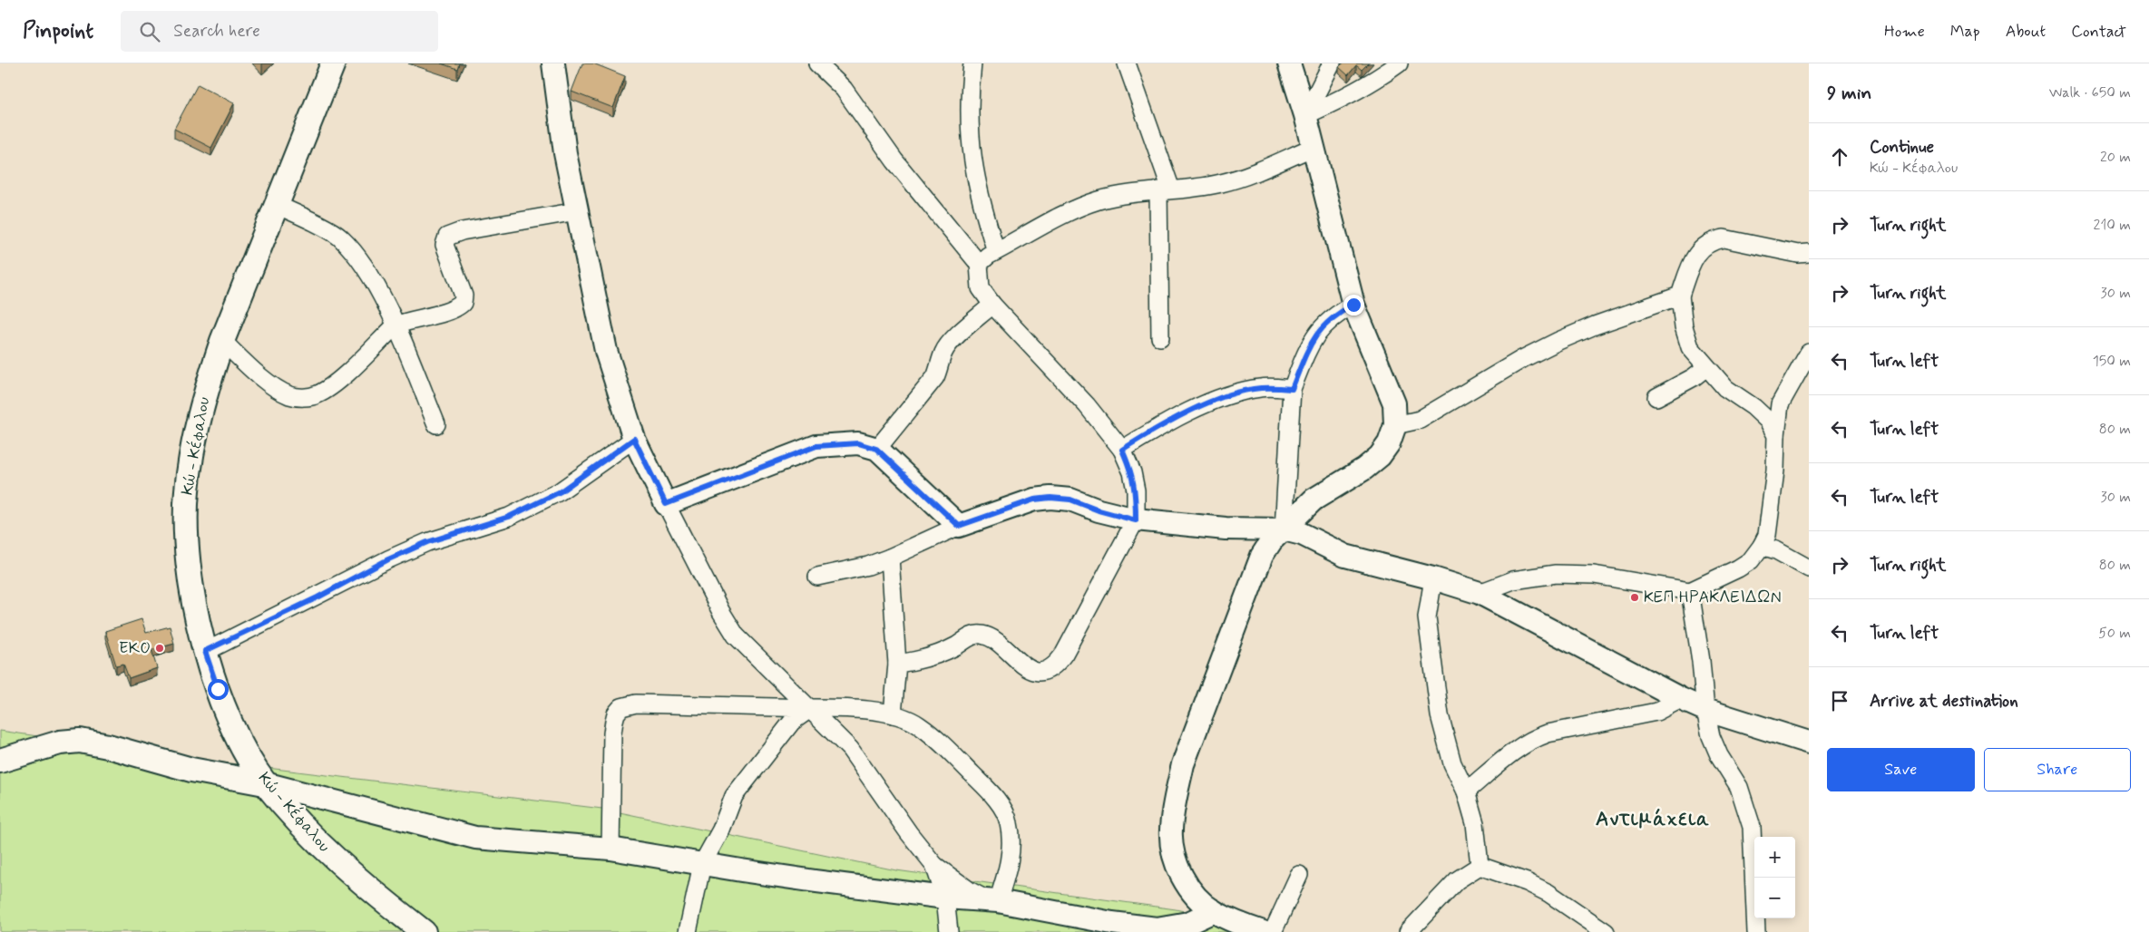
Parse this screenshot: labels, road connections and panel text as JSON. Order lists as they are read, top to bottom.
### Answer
{
  "streets": {
    "main road": ["Κώ - Κέφαλου"]
  },
  "districts": ["Αντιμάχεια"],
  "places": ["ΚΕΠ ΗΡΑΚΛΕΙΔΩΝ", "EKO"],
  "page": {
    "header": "Pinpoint",
    "search": "Search here",
    "nav": [
      "Home",
      "Map",
      "About",
      "Contact"
    ],
    "heading": ["9 min", "Walk · 650 m"],
    "list": [
      ["Continue", "Κώ - Κέφαλου", "20 m"],
      ["Turn right", "210 m"],
      ["Turn right", "30 m"],
      ["Turn left", "150 m"],
      ["Turn left", "80 m"],
      ["Turn left", "30 m"],
      ["Turn right", "80 m"],
      ["Turn left", "50 m"],
      "Arrive at destination"
    ],
    "buttons": ["Save", "Share"],
    "map_buttons": ["+", "−"]
  }
}
